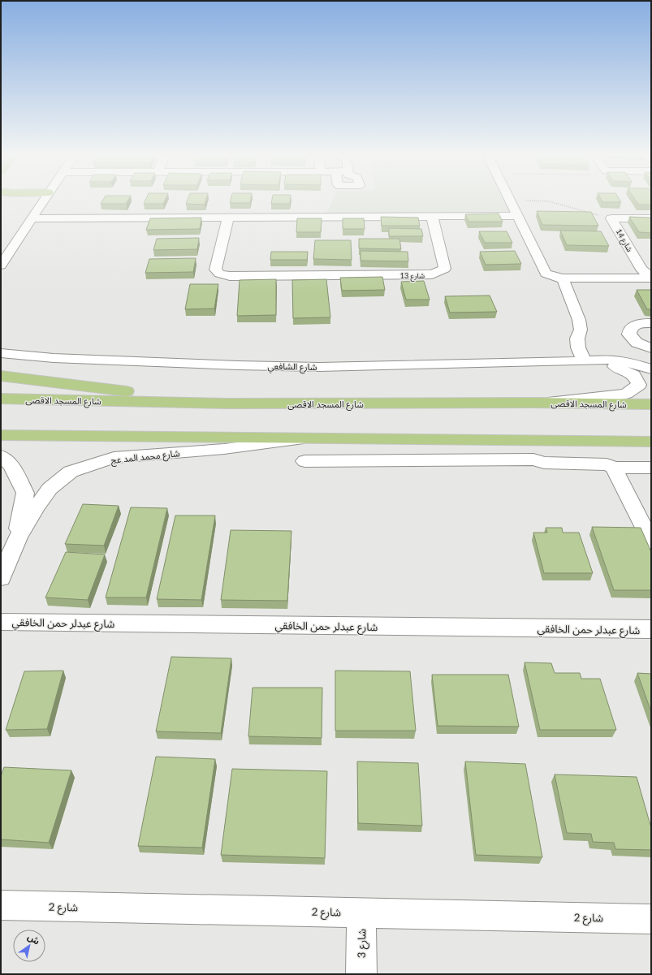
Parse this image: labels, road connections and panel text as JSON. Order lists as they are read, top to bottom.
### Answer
{
  "streets": {
    "main road": ["شارع المسجد الاقصى"],
    "street": [
      "شارع 14",
      "شارع 13",
      "شارع الشافعي",
      "شارع محمد المد عج",
      "شارع عبدلر حمن الخافقي",
      "شارع 2",
      "شارع 3"
    ]
  },
  "crossings": [
    ["شارع الشافعي", "شارع المسجد الاقصى"],
    ["شارع 2", "شارع 3"]
  ],
  "north": "top right"
}
